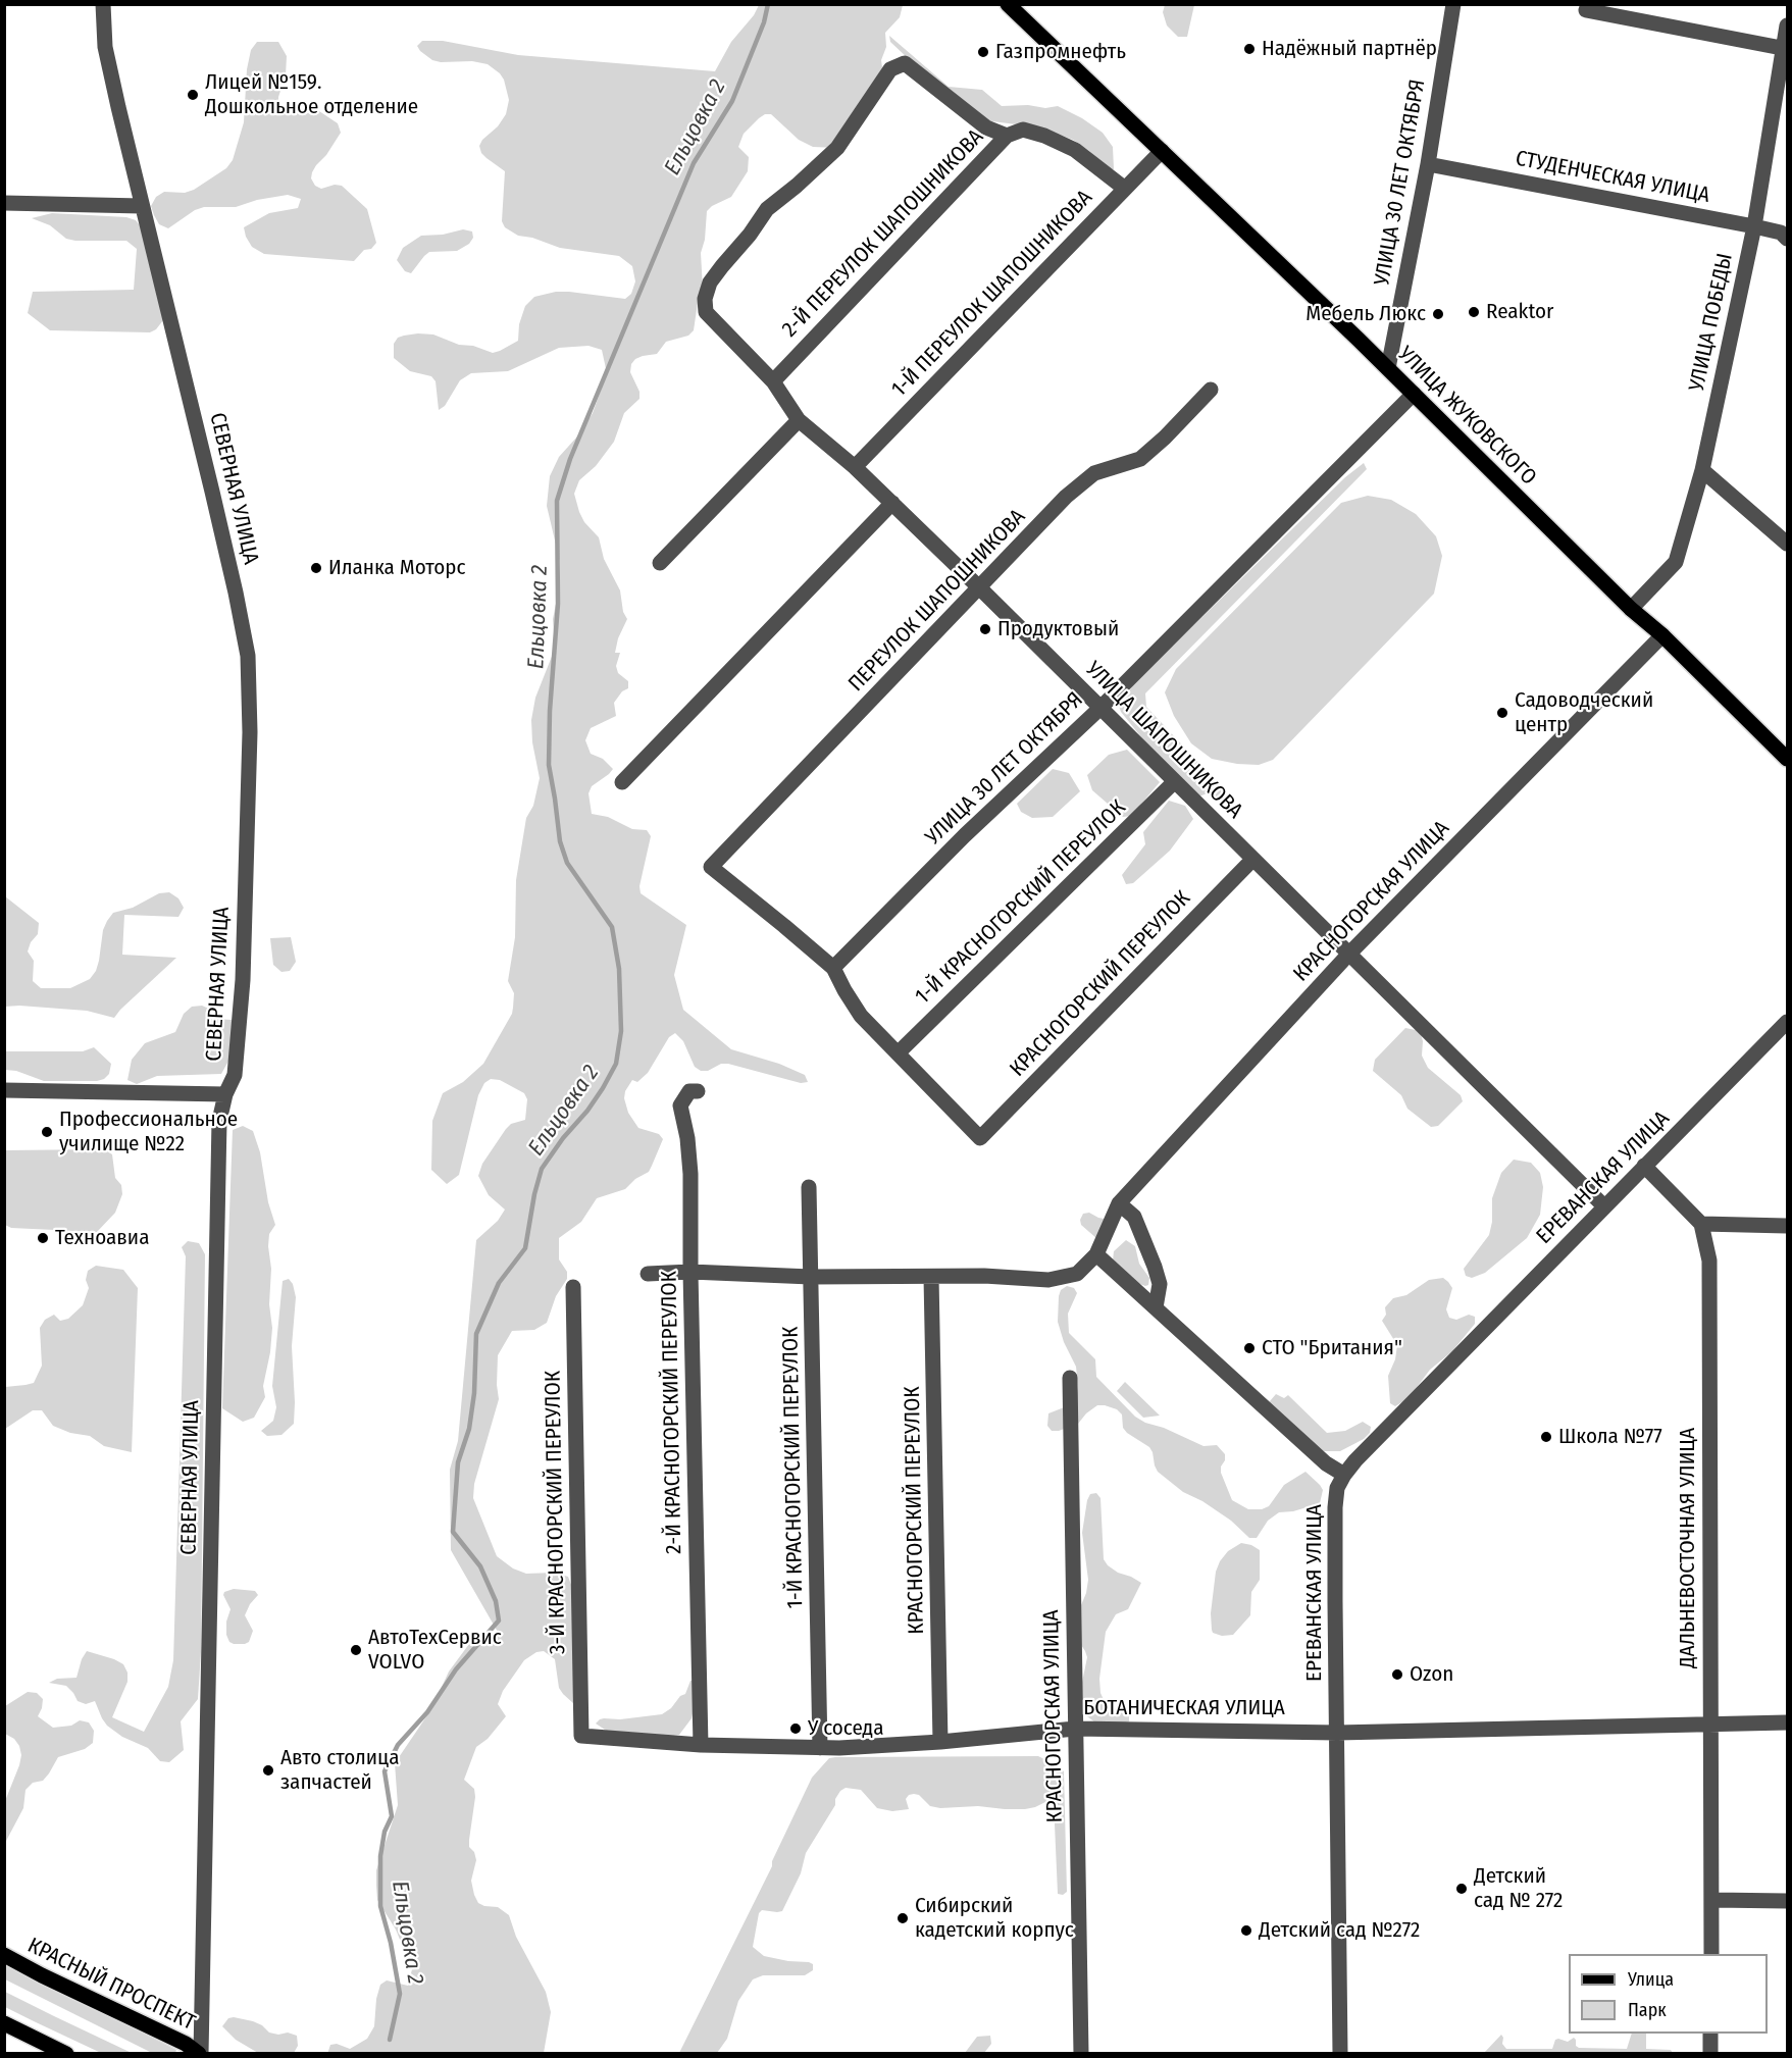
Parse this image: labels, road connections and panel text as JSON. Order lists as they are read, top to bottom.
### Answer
{
  "streets": {
    "main road": ["УЛИЦА ЖУКОВСКОГО", "КРАСНЫЙ ПРОСПЕКТ"],
    "street": [
      "СТУДЕНЧЕСКАЯ УЛИЦА",
      "УЛИЦА 30 ЛЕТ ОКТЯБРЯ",
      "2-Й ПЕРЕУЛОК ШАПОШНИКОВА",
      "1-Й ПЕРЕУЛОК ШАПОШНИКОВА",
      "УЛИЦА ПОБЕДЫ",
      "СЕВЕРНАЯ УЛИЦА",
      "ПЕРЕУЛОК ШАПОШНИКОВА",
      "УЛИЦА ШАПОШНИКОВА",
      "КРАСНОГОРСКАЯ УЛИЦА",
      "1-Й КРАСНОГОРСКИЙ ПЕРЕУЛОК",
      "КРАСНОГОРСКИЙ ПЕРЕУЛОК",
      "ЕРЕВАНСКАЯ УЛИЦА",
      "2-Й КРАСНОГОРСКИЙ ПЕРЕУЛОК",
      "3-Й КРАСНОГОРСКИЙ ПЕРЕУЛОК",
      "ДАЛЬНЕВОСТОЧНАЯ УЛИЦА",
      "БОТАНИЧЕСКАЯ УЛИЦА"
    ]
  },
  "crossings": [
    ["СТУДЕНЧЕСКАЯ УЛИЦА", "УЛИЦА 30 ЛЕТ ОКТЯБРЯ"],
    ["СТУДЕНЧЕСКАЯ УЛИЦА", "УЛИЦА ПОБЕДЫ"],
    ["УЛИЦА 30 ЛЕТ ОКТЯБРЯ", "УЛИЦА ЖУКОВСКОГО"],
    ["УЛИЦА 30 ЛЕТ ОКТЯБРЯ", "ПЕРЕУЛОК ШАПОШНИКОВА"],
    ["УЛИЦА 30 ЛЕТ ОКТЯБРЯ", "УЛИЦА ШАПОШНИКОВА"],
    ["2-Й ПЕРЕУЛОК ШАПОШНИКОВА", "1-Й ПЕРЕУЛОК ШАПОШНИКОВА"],
    ["2-Й ПЕРЕУЛОК ШАПОШНИКОВА", "УЛИЦА ШАПОШНИКОВА"],
    ["1-Й ПЕРЕУЛОК ШАПОШНИКОВА", "УЛИЦА ЖУКОВСКОГО"],
    ["1-Й ПЕРЕУЛОК ШАПОШНИКОВА", "УЛИЦА ШАПОШНИКОВА"],
    ["УЛИЦА ПОБЕДЫ", "УЛИЦА ЖУКОВСКОГО"],
    ["УЛИЦА ЖУКОВСКОГО", "КРАСНОГОРСКАЯ УЛИЦА"],
    ["СЕВЕРНАЯ УЛИЦА", "КРАСНЫЙ ПРОСПЕКТ"],
    ["ПЕРЕУЛОК ШАПОШНИКОВА", "УЛИЦА ШАПОШНИКОВА"],
    ["УЛИЦА ШАПОШНИКОВА", "КРАСНОГОРСКАЯ УЛИЦА"],
    ["УЛИЦА ШАПОШНИКОВА", "1-Й КРАСНОГОРСКИЙ ПЕРЕУЛОК"],
    ["УЛИЦА ШАПОШНИКОВА", "КРАСНОГОРСКИЙ ПЕРЕУЛОК"],
    ["УЛИЦА ШАПОШНИКОВА", "ЕРЕВАНСКАЯ УЛИЦА"],
    ["КРАСНОГОРСКАЯ УЛИЦА", "БОТАНИЧЕСКАЯ УЛИЦА"],
    ["1-Й КРАСНОГОРСКИЙ ПЕРЕУЛОК", "КРАСНОГОРСКИЙ ПЕРЕУЛОК"],
    ["1-Й КРАСНОГОРСКИЙ ПЕРЕУЛОК", "БОТАНИЧЕСКАЯ УЛИЦА"],
    ["КРАСНОГОРСКИЙ ПЕРЕУЛОК", "БОТАНИЧЕСКАЯ УЛИЦА"],
    ["ЕРЕВАНСКАЯ УЛИЦА", "БОТАНИЧЕСКАЯ УЛИЦА"],
    ["2-Й КРАСНОГОРСКИЙ ПЕРЕУЛОК", "БОТАНИЧЕСКАЯ УЛИЦА"],
    ["3-Й КРАСНОГОРСКИЙ ПЕРЕУЛОК", "БОТАНИЧЕСКАЯ УЛИЦА"],
    ["ДАЛЬНЕВОСТОЧНАЯ УЛИЦА", "БОТАНИЧЕСКАЯ УЛИЦА"]
  ],
  "water": ["Ельцовка 2"],
  "places": [
    "Надёжный партнёр",
    "Газпромнефть",
    "Лицей №159. Дошкольное отделение",
    "Reaktor",
    "Мебель Люкс",
    "Иланка Моторс",
    "Продуктовый",
    "Садоводческий центр",
    "Профессиональное училище №22",
    "Техноавиа",
    "СТО \"Британия\"",
    "Школа №77",
    "АвтоТехСервис VOLVO",
    "Ozon",
    "У соседа",
    "Авто столица запчастей",
    "Детский сад № 272",
    "Сибирский кадетский корпус",
    "Детский сад №272"
  ],
  "legend": ["Улица", "Парк"]
}
